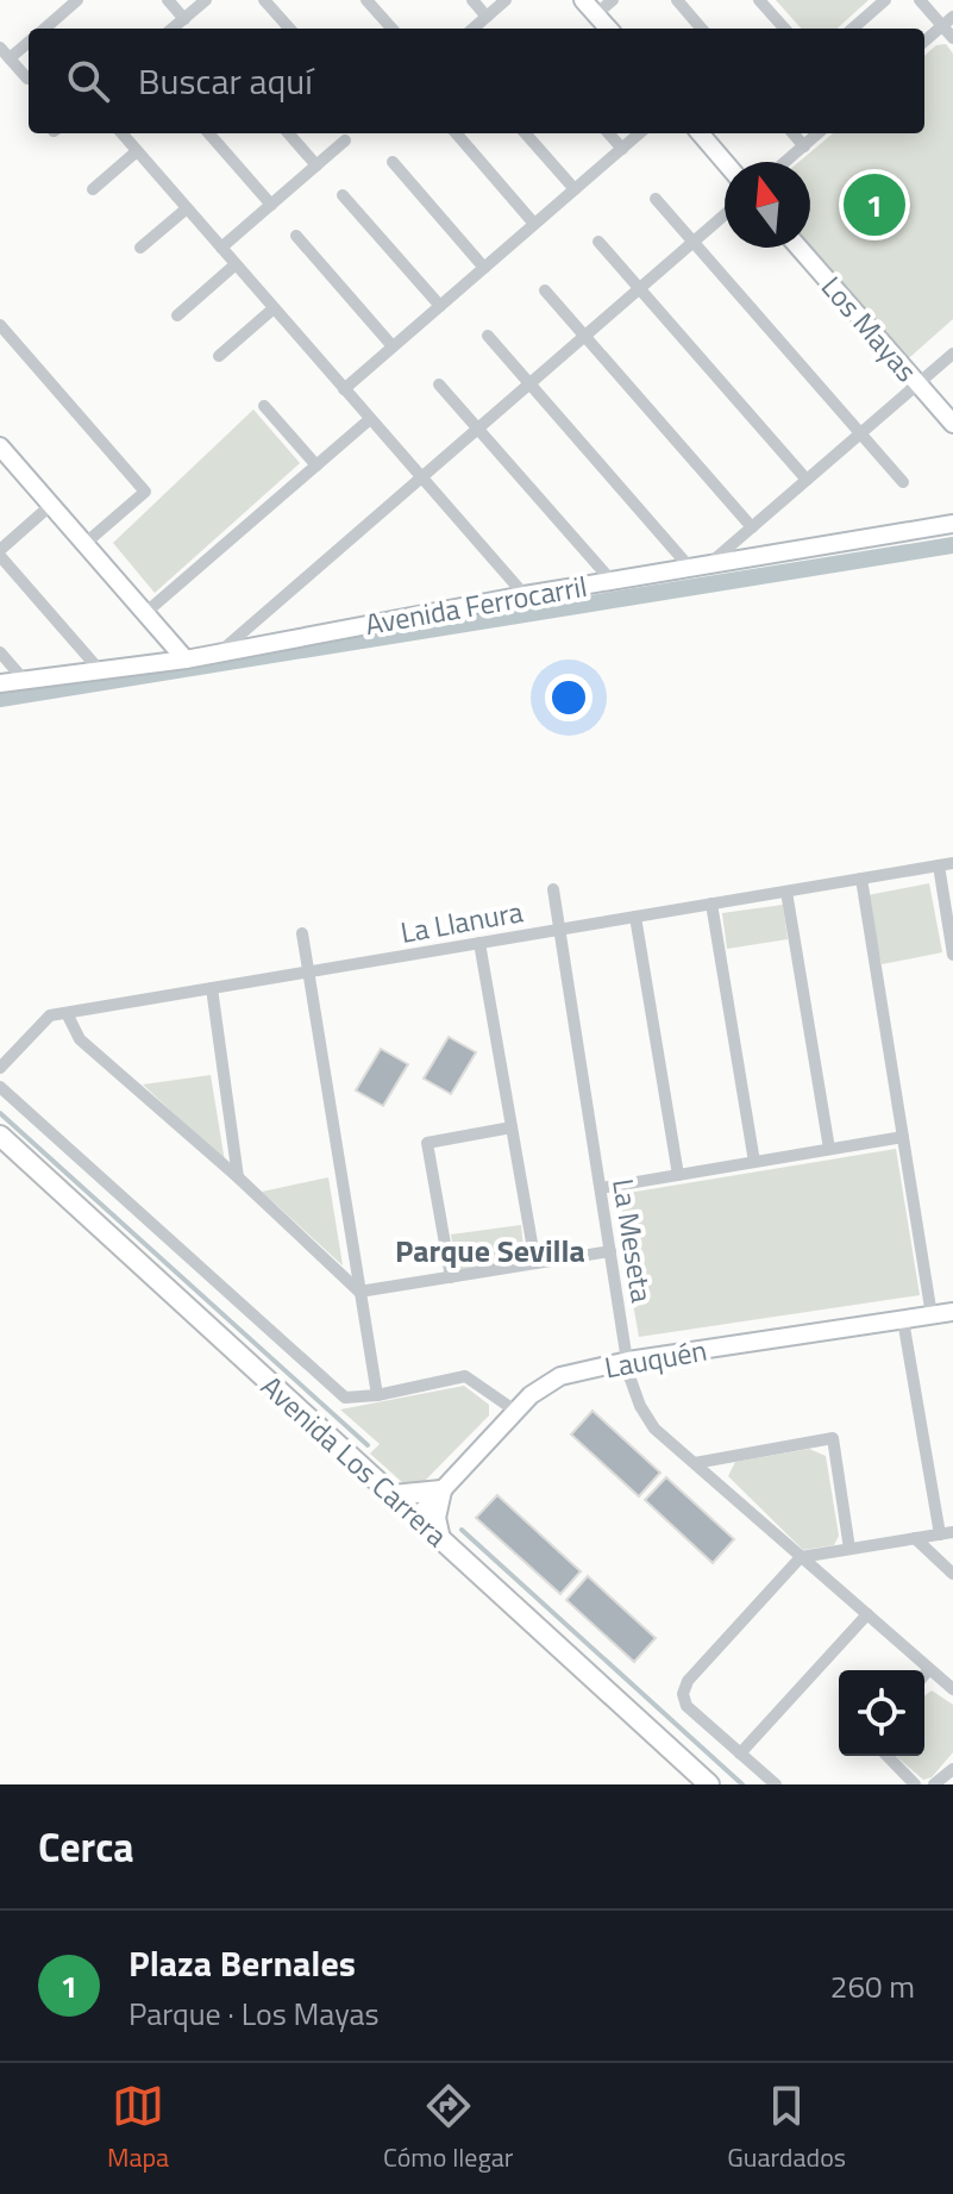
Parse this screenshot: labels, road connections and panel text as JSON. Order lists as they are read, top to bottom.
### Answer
{
  "streets": {
    "main road": ["Avenida Los Carrera"],
    "street": [
      "Los Mayas",
      "Avenida Ferrocarril",
      "La Llanura",
      "La Meseta",
      "Lauquén"
    ]
  },
  "crossings": [
    ["La Llanura", "La Meseta"],
    ["La Meseta", "Lauquén"],
    ["Lauquén", "Avenida Los Carrera"]
  ],
  "districts": ["Parque Sevilla"],
  "north": "top",
  "page": {
    "search": "Buscar aquí",
    "pins": "1",
    "heading": "Cerca",
    "list": [
      {
        "mark": "1",
        "name": "Plaza Bernales",
        "note": "Parque · Los Mayas",
        "value": "260 m"
      }
    ],
    "nav": ["Mapa", "Cómo llegar", "Guardados"]
  }
}
